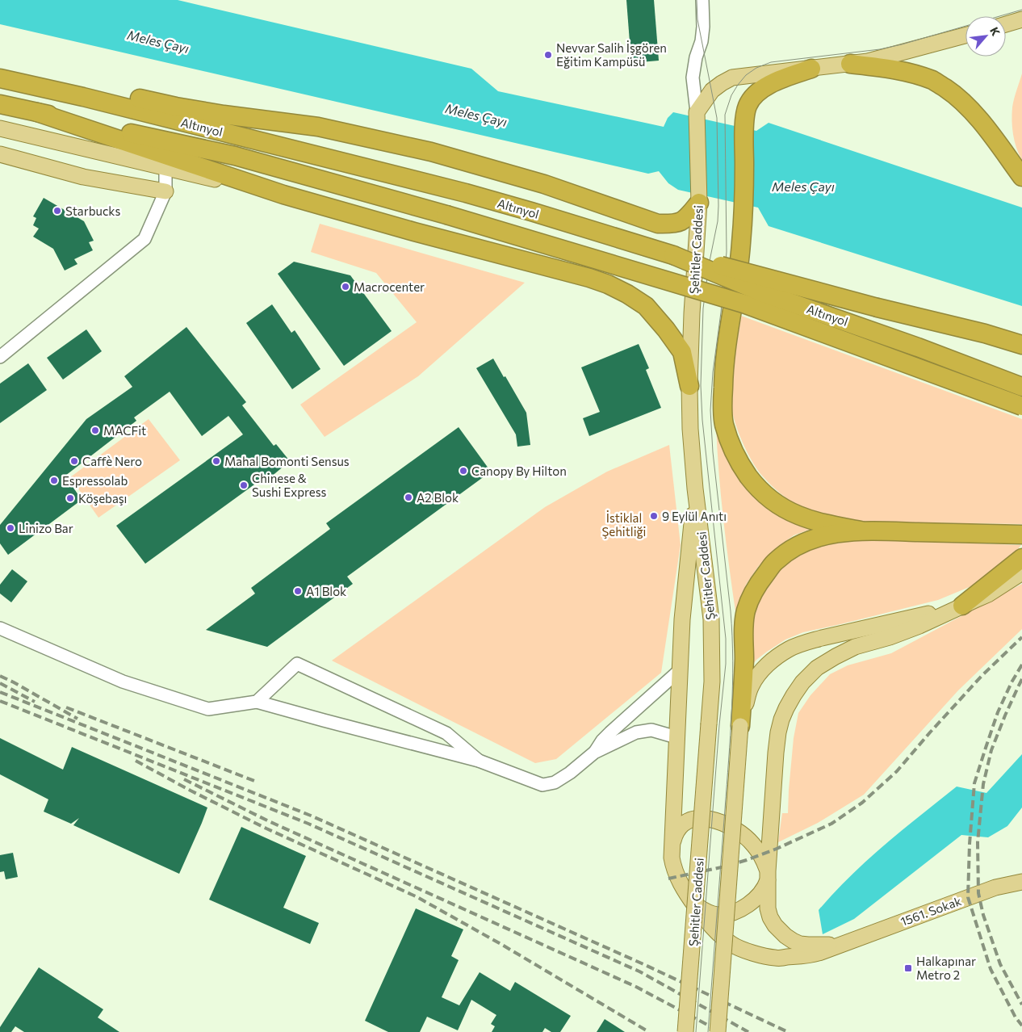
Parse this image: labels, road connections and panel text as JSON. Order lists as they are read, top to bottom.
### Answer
{
  "streets": {
    "highway": ["Altınyol"],
    "main road": ["Şehitler Caddesi", "1561. Sokak"]
  },
  "water": ["Meles Çayı"],
  "parks": ["İstiklal Şehitliği"],
  "places": {
    "other": [
      "Nevvar Salih İşgören Eğitim Kampüsü",
      "Starbucks",
      "Macrocenter",
      "MACFit",
      "Caffè Nero",
      "Mahal Bomonti Sensus",
      "Canopy By Hilton",
      "Espressolab",
      "Chinese & Sushi Express",
      "A2 Blok",
      "Köşebaşı",
      "9 Eylül Anıtı",
      "Linizo Bar",
      "A1 Blok"
    ],
    "transit": ["Halkapınar Metro 2"]
  },
  "north": "top right"
}
